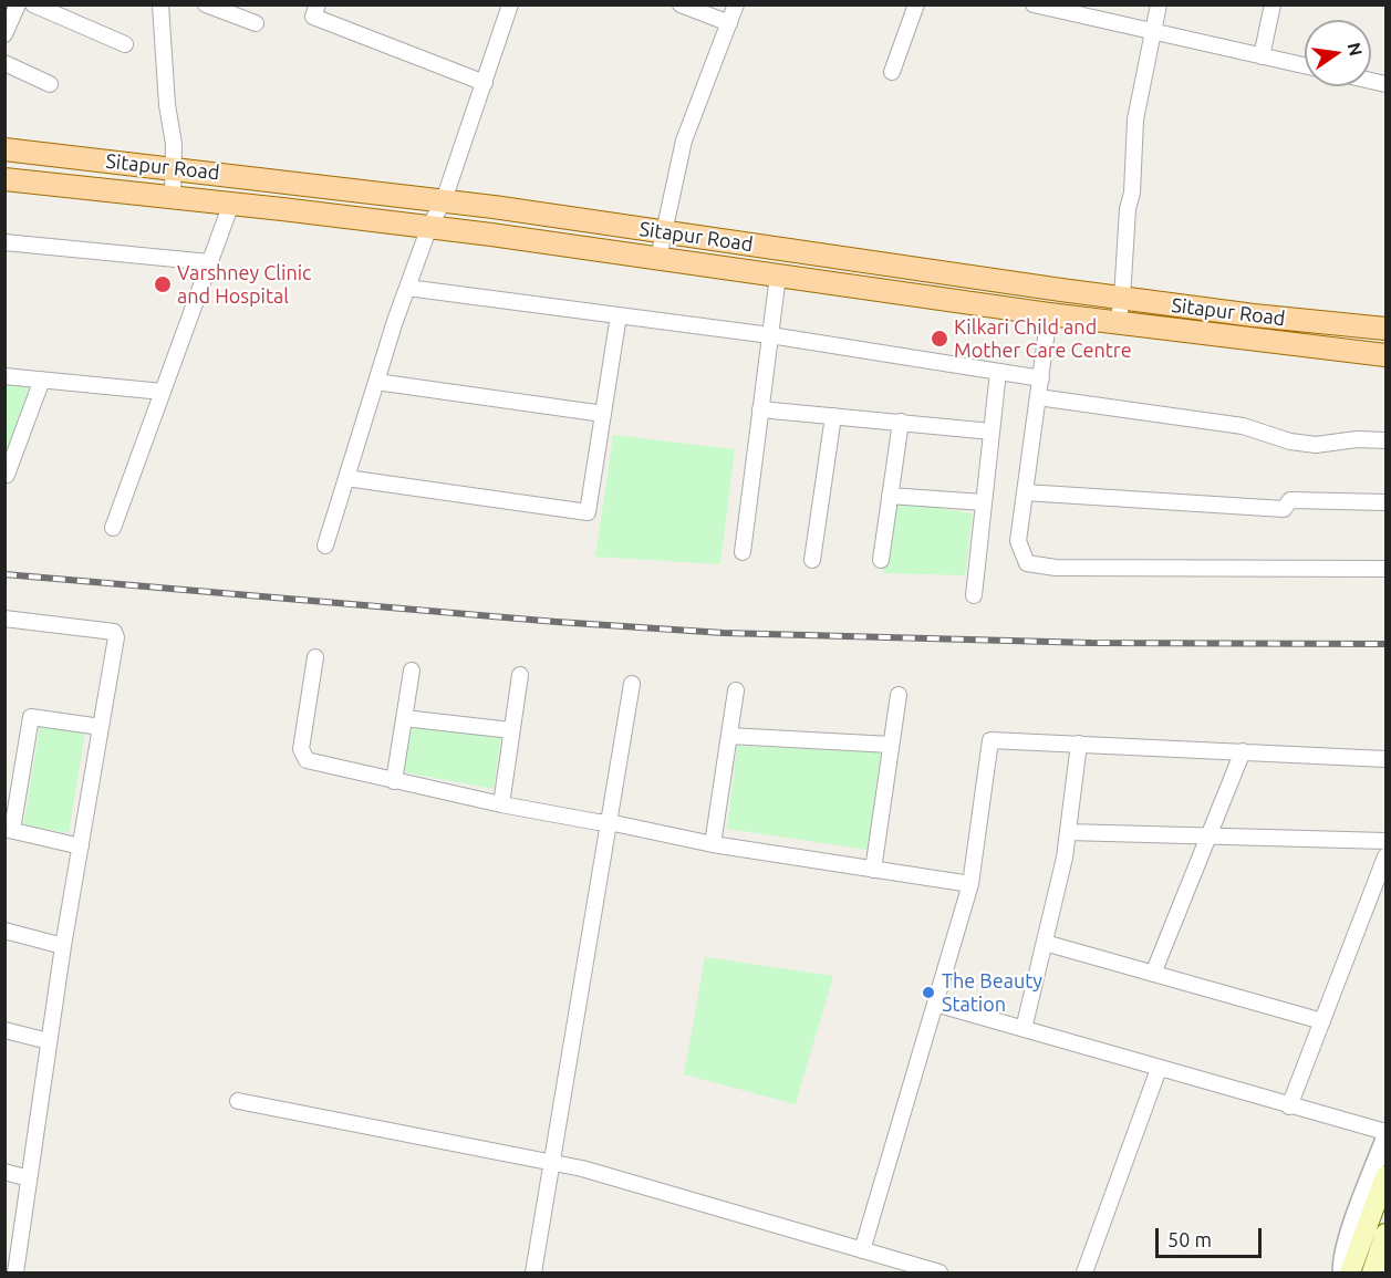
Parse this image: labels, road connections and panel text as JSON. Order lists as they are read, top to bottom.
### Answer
{
  "streets": {
    "main road": ["Sitapur Road"]
  },
  "places": ["Varshney Clinic and Hospital", "Kilkari Child and Mother Care Centre", "The Beauty Station"],
  "scale_bar": "50 m",
  "north": "right"
}
